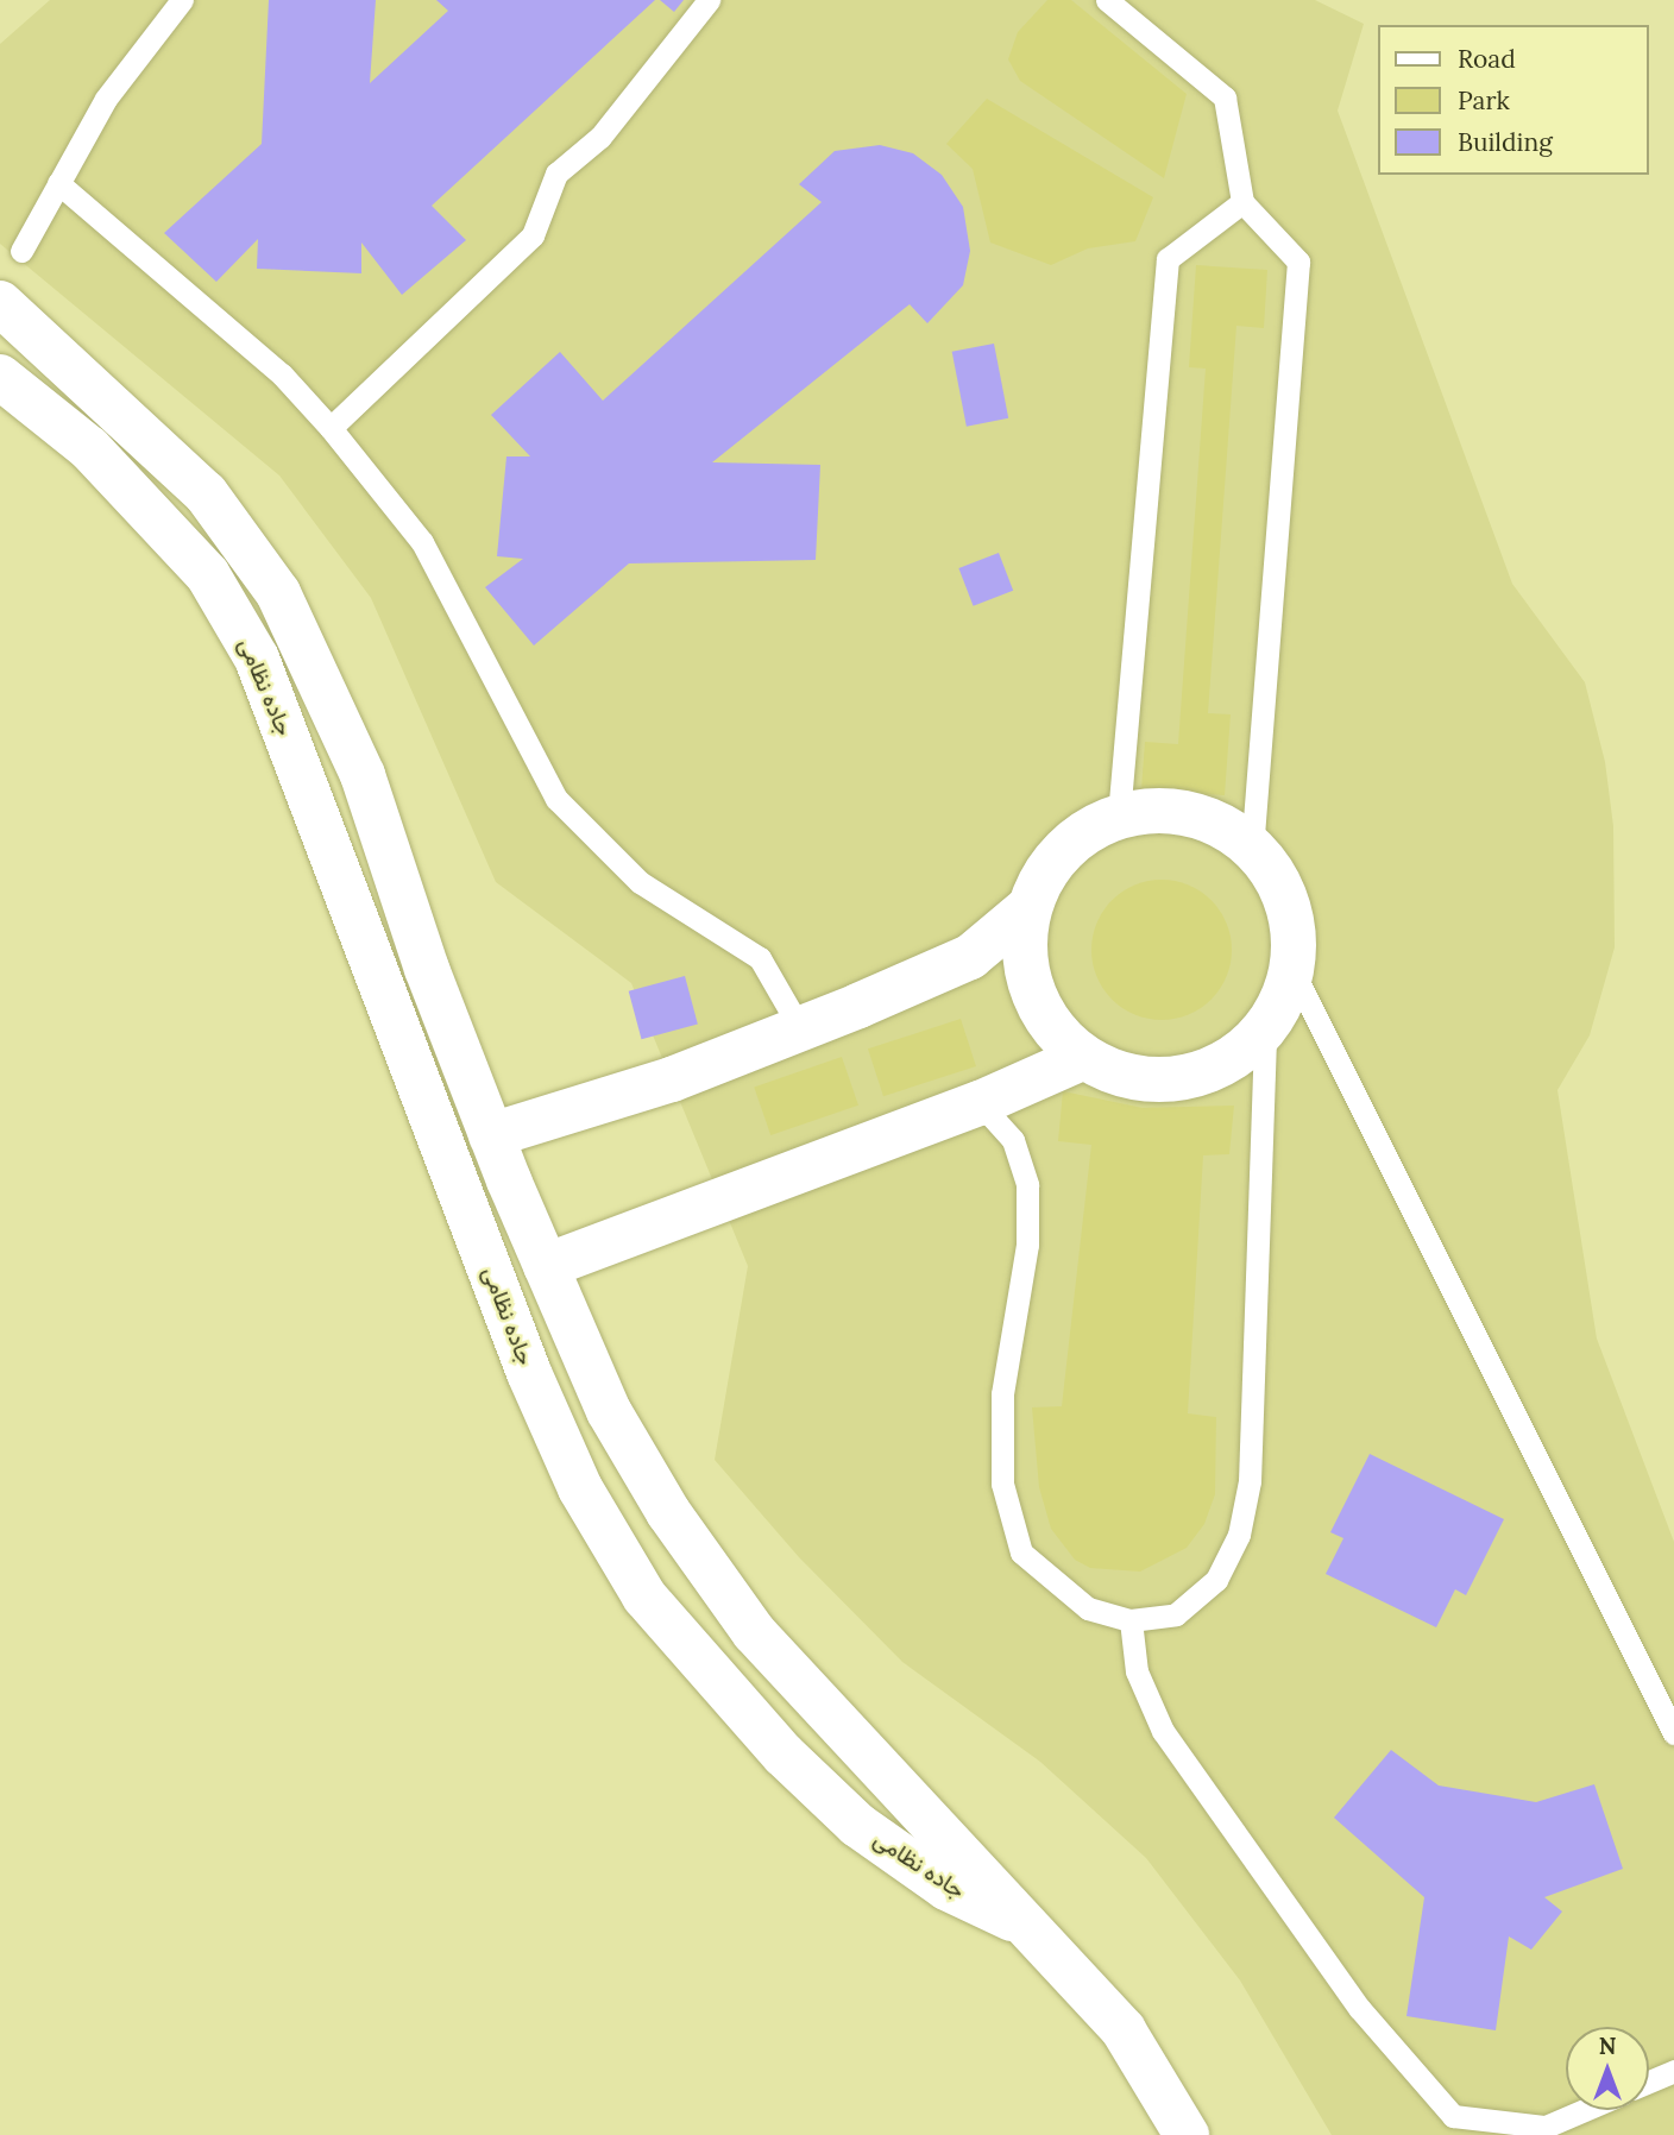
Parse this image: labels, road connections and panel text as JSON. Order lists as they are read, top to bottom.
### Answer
{
  "streets": {
    "main road": ["جاده نظامی"]
  },
  "legend": ["Road", "Park", "Building"],
  "north": "top"
}
